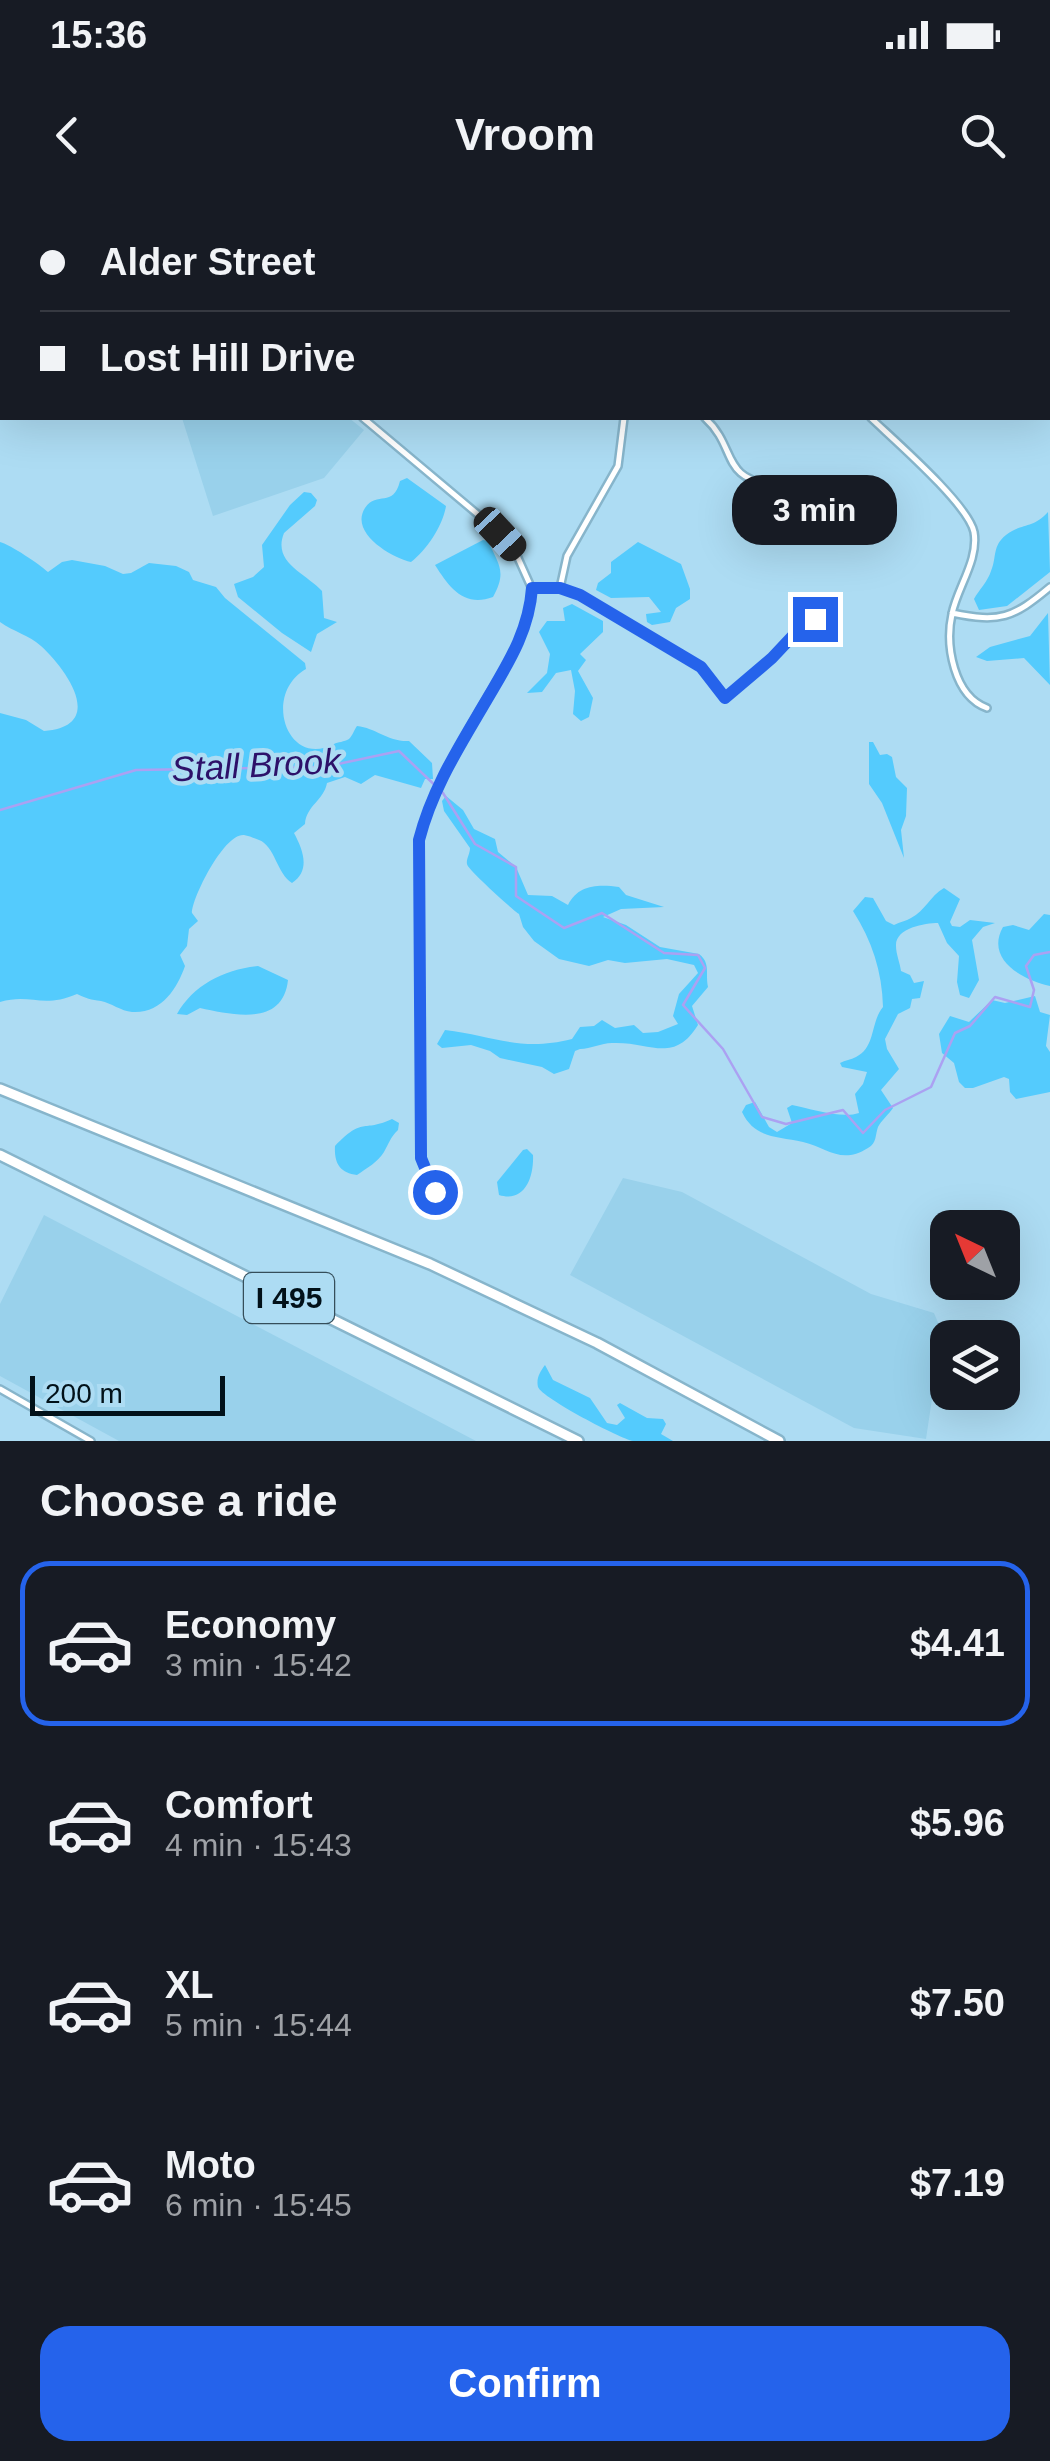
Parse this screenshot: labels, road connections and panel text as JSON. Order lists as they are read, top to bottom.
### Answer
{
  "streets": {
    "highway": ["I 495"]
  },
  "water": ["Stall Brook"],
  "scale_bar": "200 m",
  "north": "top left",
  "page": {
    "status": "15:36",
    "header": "Vroom",
    "banner": ["Alder Street", "Lost Hill Drive"],
    "bubble": "3 min",
    "scale": "200 m",
    "heading": "Choose a ride",
    "list": [
      {
        "name": "Economy",
        "note": "3 min · 15:42",
        "value": "$4.41"
      },
      {
        "name": "Comfort",
        "note": "4 min · 15:43",
        "value": "$5.96"
      },
      {
        "name": "XL",
        "note": "5 min · 15:44",
        "value": "$7.50"
      },
      {
        "name": "Moto",
        "note": "6 min · 15:45",
        "value": "$7.19"
      }
    ],
    "buttons": "Confirm"
  }
}
